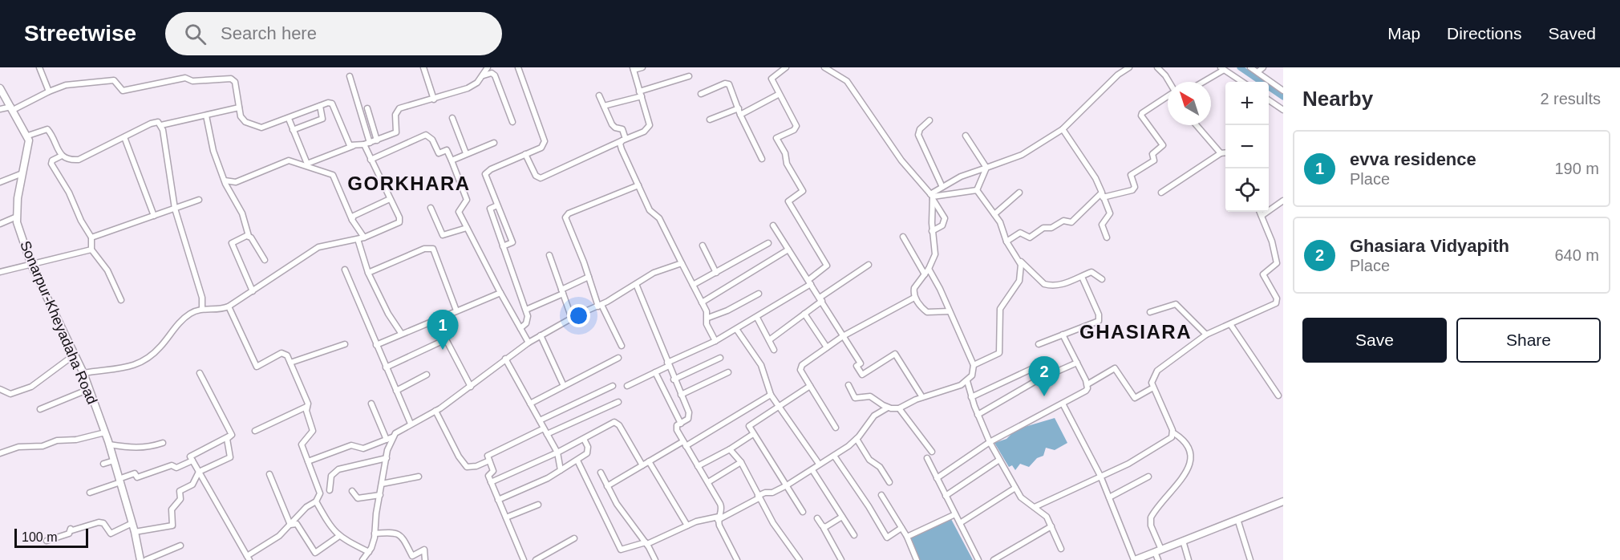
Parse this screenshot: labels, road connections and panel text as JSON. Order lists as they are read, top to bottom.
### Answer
{
  "streets": {
    "main road": ["Sonarpur-Kheyadaha Road"]
  },
  "districts": ["GORKHARA", "GHASIARA"],
  "scale_bar": "100 m",
  "north": "top left",
  "page": {
    "header": "Streetwise",
    "search": "Search here",
    "nav": ["Map", "Directions", "Saved"],
    "heading": ["Nearby", "2 results"],
    "map_buttons": ["+", "−"],
    "list": [
      {
        "mark": "1",
        "name": "evva residence",
        "note": "Place",
        "value": "190 m"
      },
      {
        "mark": "2",
        "name": "Ghasiara Vidyapith",
        "note": "Place",
        "value": "640 m"
      }
    ],
    "buttons": ["Save", "Share"],
    "pins": ["1", "2"],
    "scale": "100 m"
  }
}
